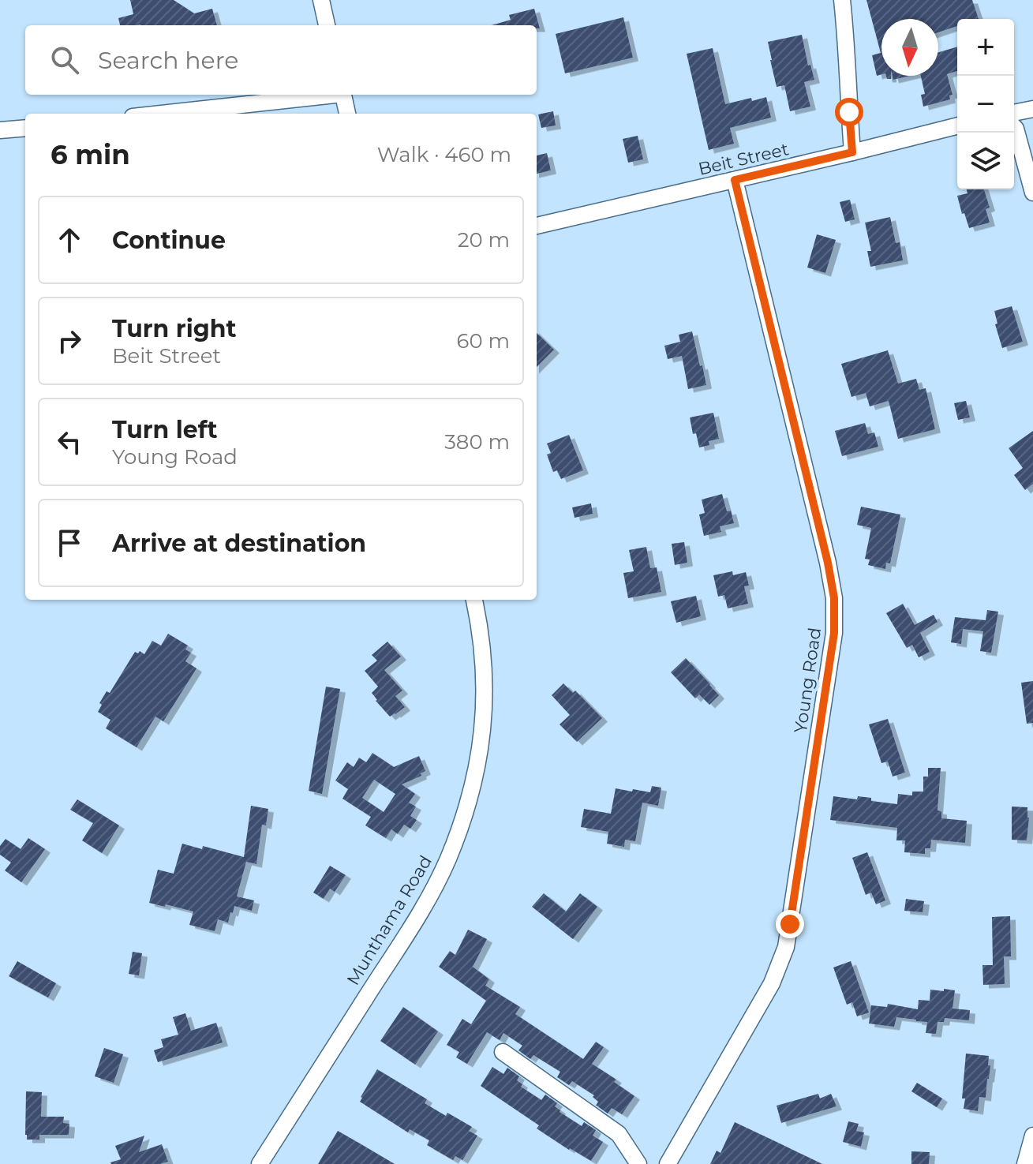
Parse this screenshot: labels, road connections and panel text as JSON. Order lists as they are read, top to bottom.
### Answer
{
  "streets": {
    "street": ["Beit Street", "Young Road", "Munthama Road"]
  },
  "crossings": [
    ["Beit Street", "Young Road"]
  ],
  "north": "bottom",
  "page": {
    "map_buttons": ["+", "−"],
    "search": "Search here",
    "heading": ["6 min", "Walk · 460 m"],
    "list": [
      ["Continue", "20 m"],
      ["Turn right", "Beit Street", "60 m"],
      ["Turn left", "Young Road", "380 m"],
      "Arrive at destination"
    ]
  }
}
